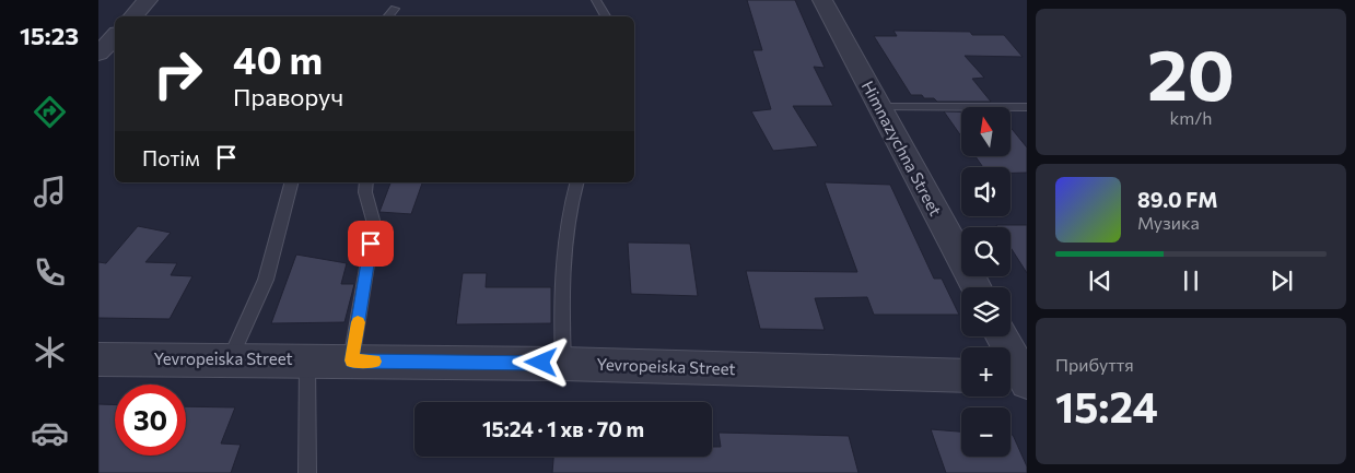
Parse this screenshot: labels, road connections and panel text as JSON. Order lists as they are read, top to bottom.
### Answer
{
  "streets": {
    "street": ["Himnazychna Street", "Yevropeiska Street"]
  },
  "north": "top",
  "page": {
    "tabs": "15:23",
    "tile": [
      ["20", "km/h"],
      ["Прибуття", "15:24"]
    ],
    "turn": ["40 m", "Праворуч"],
    "map_buttons": ["+", "−"],
    "then": "Потім",
    "song": ["89.0 FM", "Музика"],
    "limit": "30",
    "trip": "15:24 · 1 хв · 70 m"
  }
}
